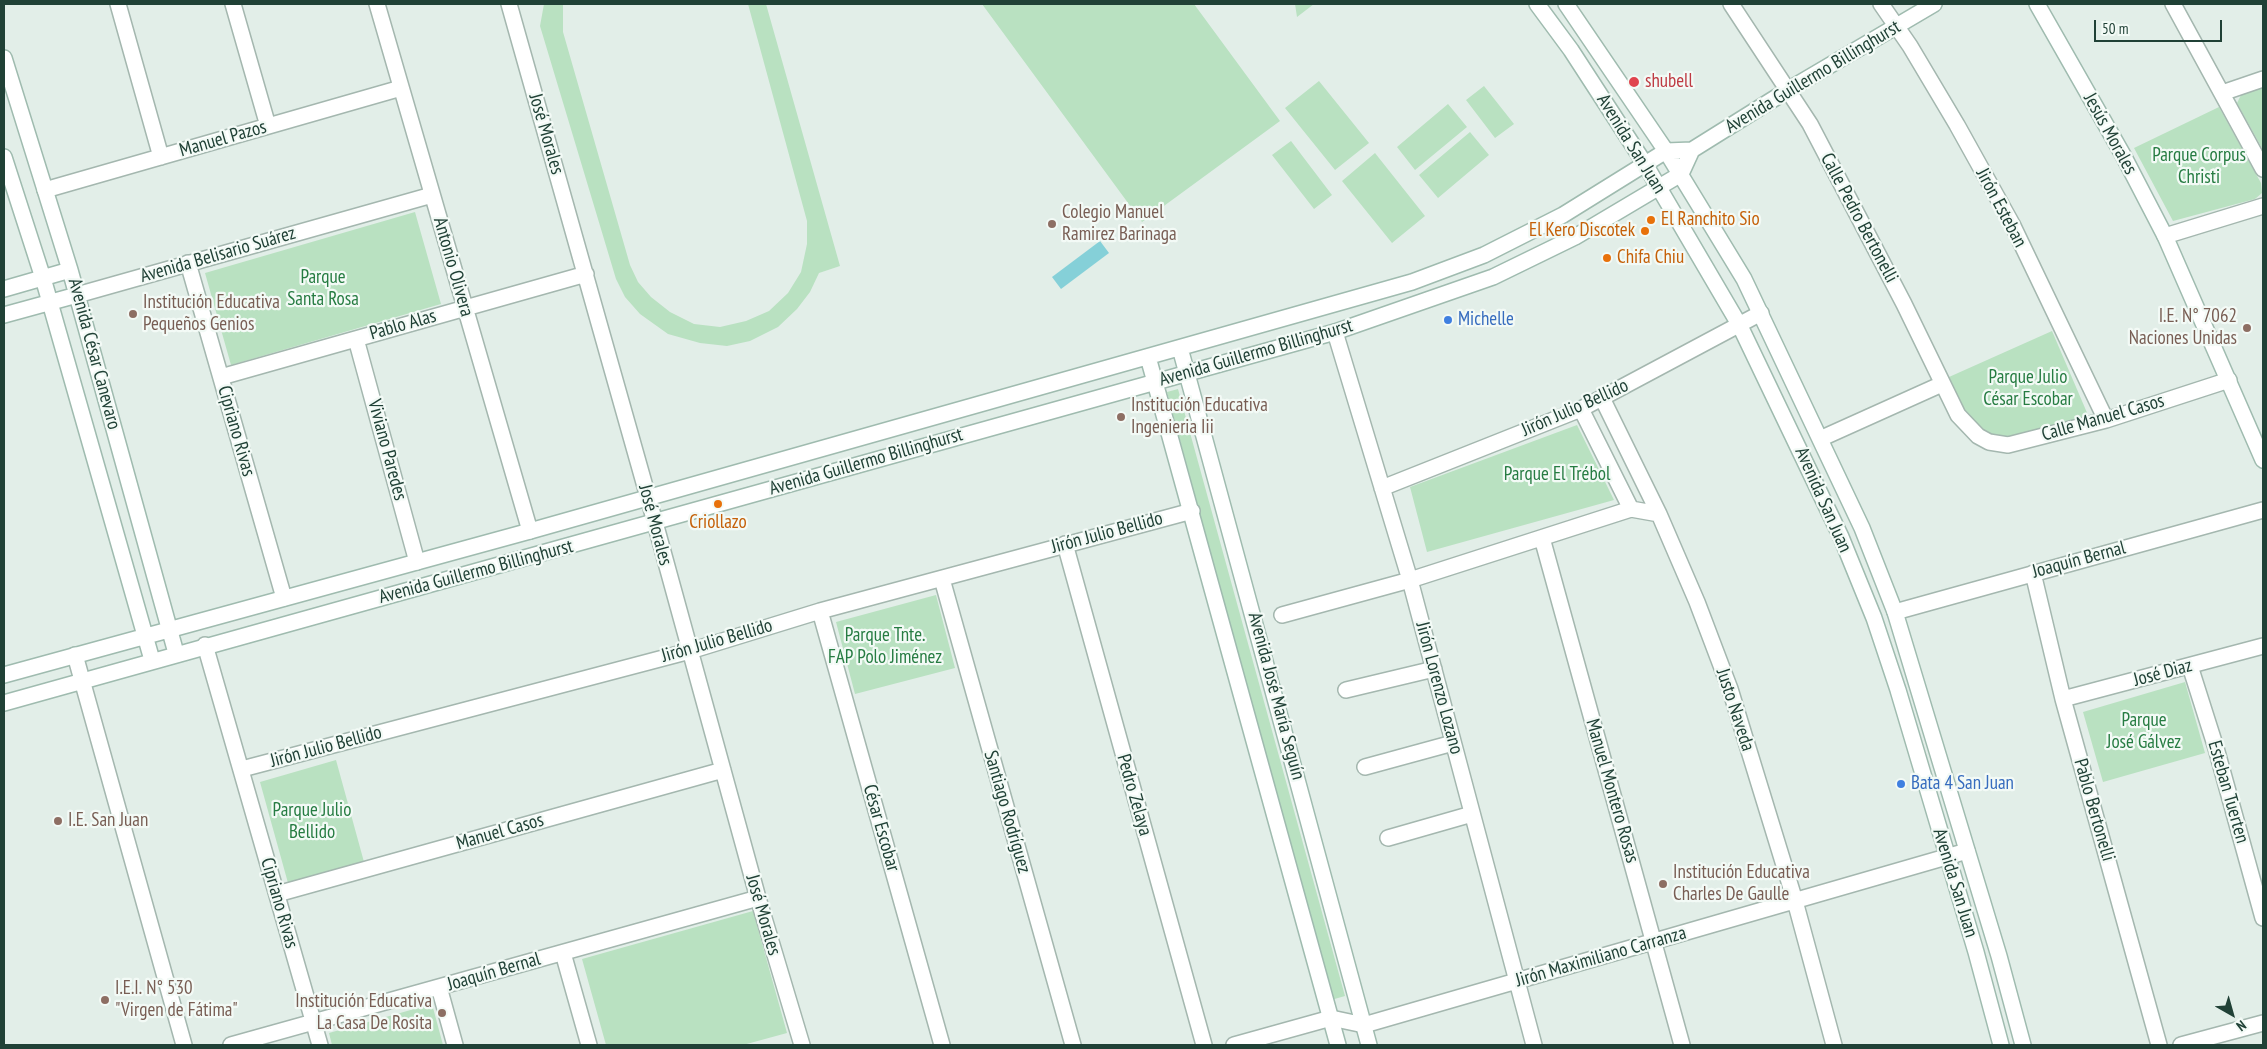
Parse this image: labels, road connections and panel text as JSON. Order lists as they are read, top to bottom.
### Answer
{
  "streets": {
    "street": [
      "Avenida Guillermo Billinghurst",
      "José Morales",
      "Jesús Morales",
      "Manuel Pazos",
      "Avenida San Juan",
      "Jirón Esteban",
      "Calle Pedro Bertonelli",
      "Avenida Belisario Suárez",
      "Antonio Olivera",
      "Pablo Alas",
      "Avenida César Canevaro",
      "Jirón Julio Bellido",
      "Calle Manuel Casos",
      "Cipriano Rivas",
      "Viviano Paredes",
      "Joaquín Bernal",
      "José Diaz",
      "Jirón Lorenzo Lozano",
      "Avenida José María Seguín",
      "Justo Naveda",
      "Manuel Montero Rosas",
      "Esteban Tuerten",
      "Pedro Zelaya",
      "Pablo Bertonelli",
      "Santiago Rodríguez",
      "César Escobar",
      "Manuel Casos",
      "Jirón Maximiliano Carranza"
    ]
  },
  "crossings": [
    ["Avenida Guillermo Billinghurst", "José Morales"],
    ["Avenida Guillermo Billinghurst", "Avenida San Juan"],
    ["Avenida Guillermo Billinghurst", "Jirón Esteban"],
    ["Avenida Guillermo Billinghurst", "Calle Pedro Bertonelli"],
    ["Avenida Guillermo Billinghurst", "Antonio Olivera"],
    ["Avenida Guillermo Billinghurst", "Avenida César Canevaro"],
    ["Avenida Guillermo Billinghurst", "Cipriano Rivas"],
    ["Avenida Guillermo Billinghurst", "Viviano Paredes"],
    ["Avenida Guillermo Billinghurst", "Jirón Lorenzo Lozano"],
    ["Avenida Guillermo Billinghurst", "Avenida José María Seguín"],
    ["José Morales", "Pablo Alas"],
    ["José Morales", "Jirón Julio Bellido"],
    ["José Morales", "Joaquín Bernal"],
    ["José Morales", "Manuel Casos"],
    ["Jesús Morales", "Calle Manuel Casos"],
    ["Manuel Pazos", "Antonio Olivera"],
    ["Manuel Pazos", "Avenida César Canevaro"],
    ["Avenida San Juan", "Jirón Julio Bellido"],
    ["Avenida San Juan", "Joaquín Bernal"],
    ["Avenida San Juan", "Jirón Maximiliano Carranza"],
    ["Jirón Esteban", "Calle Manuel Casos"],
    ["Calle Pedro Bertonelli", "Calle Manuel Casos"],
    ["Avenida Belisario Suárez", "Antonio Olivera"],
    ["Avenida Belisario Suárez", "Avenida César Canevaro"],
    ["Avenida Belisario Suárez", "Cipriano Rivas"],
    ["Antonio Olivera", "Pablo Alas"],
    ["Pablo Alas", "Cipriano Rivas"],
    ["Pablo Alas", "Viviano Paredes"],
    ["Jirón Julio Bellido", "Cipriano Rivas"],
    ["Jirón Julio Bellido", "Jirón Lorenzo Lozano"],
    ["Jirón Julio Bellido", "Avenida José María Seguín"],
    ["Jirón Julio Bellido", "Justo Naveda"],
    ["Jirón Julio Bellido", "Pedro Zelaya"],
    ["Jirón Julio Bellido", "Santiago Rodríguez"],
    ["Jirón Julio Bellido", "César Escobar"],
    ["Cipriano Rivas", "Joaquín Bernal"],
    ["Cipriano Rivas", "Manuel Casos"],
    ["Joaquín Bernal", "Pablo Bertonelli"],
    ["José Diaz", "Esteban Tuerten"],
    ["José Diaz", "Pablo Bertonelli"],
    ["Jirón Lorenzo Lozano", "Jirón Maximiliano Carranza"],
    ["Avenida José María Seguín", "Jirón Maximiliano Carranza"],
    ["Justo Naveda", "Jirón Maximiliano Carranza"],
    ["Manuel Montero Rosas", "Jirón Maximiliano Carranza"]
  ],
  "parks": [
    "Parque Corpus Christi",
    "Parque Santa Rosa",
    "Parque Julio César Escobar",
    "Parque El Trébol",
    "Parque Tnte. FAP Polo Jiménez",
    "Parque José Gálvez",
    "Parque Julio Bellido"
  ],
  "places": [
    "shubell",
    "El Ranchito Sio",
    "Colegio Manuel Ramirez Barinaga",
    "El Kero Discotek",
    "Chifa Chiu",
    "Institución Educativa Pequeños Genios",
    "Michelle",
    "I.E. N° 7062 Naciones Unidas",
    "Institución Educativa Ingenieria Iii",
    "Criollazo",
    "Bata 4 San Juan",
    "I.E. San Juan",
    "Institución Educativa Charles De Gaulle",
    "I.E.I. N° 530 \"Virgen de Fátima\"",
    "Institución Educativa La Casa De Rosita"
  ],
  "scale_bar": "50 m",
  "north": "bottom right"
}
